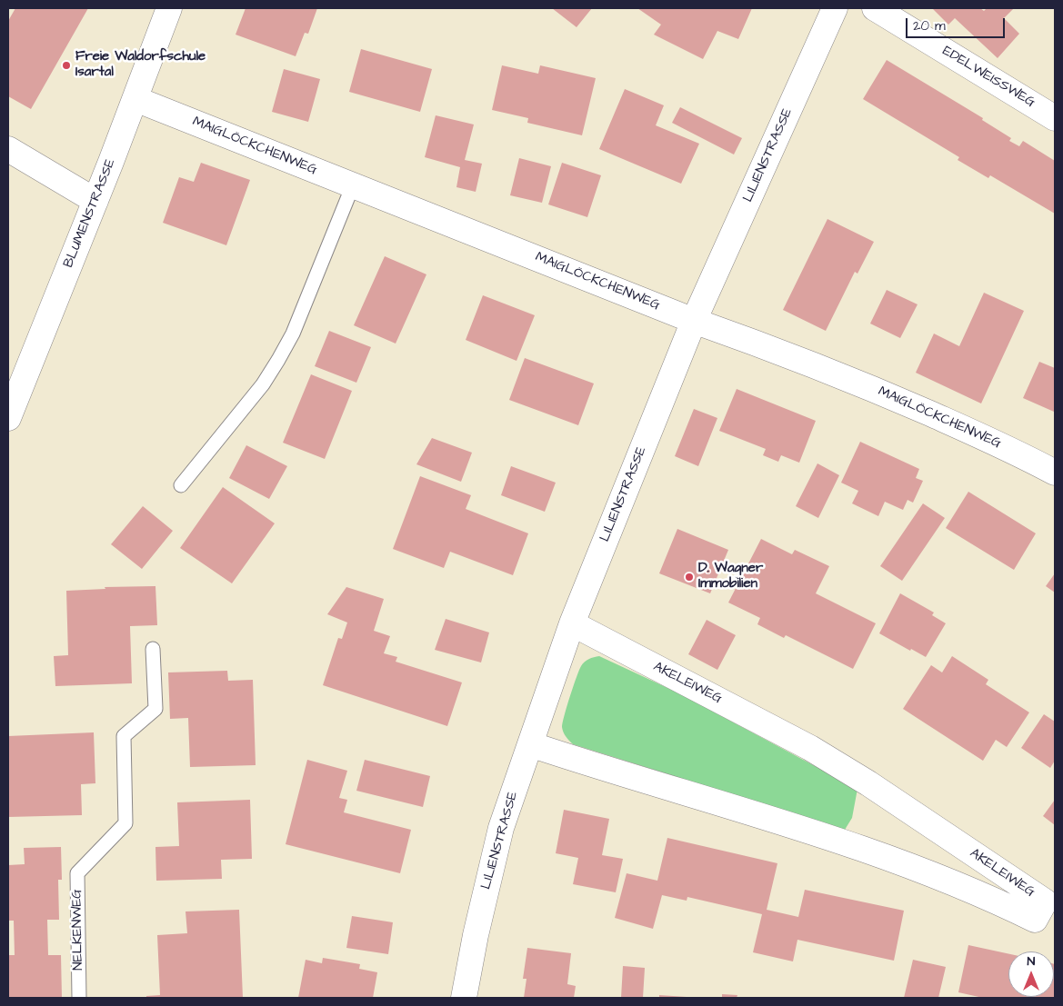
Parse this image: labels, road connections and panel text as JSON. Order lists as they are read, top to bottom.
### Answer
{
  "streets": {
    "street": [
      "EDELWEISSWEG",
      "MAIGLÖCKCHENWEG",
      "LILIENSTRASSE",
      "BLUMENSTRASSE",
      "AKELEIWEG"
    ],
    "lane": ["NELKENWEG"]
  },
  "crossings": [
    ["MAIGLÖCKCHENWEG", "LILIENSTRASSE"],
    ["MAIGLÖCKCHENWEG", "BLUMENSTRASSE"],
    ["LILIENSTRASSE", "AKELEIWEG"]
  ],
  "places": ["Freie Waldorfschule Isartal", "D. Wagner Immobilien"],
  "scale_bar": "20 m",
  "north": "top"
}
